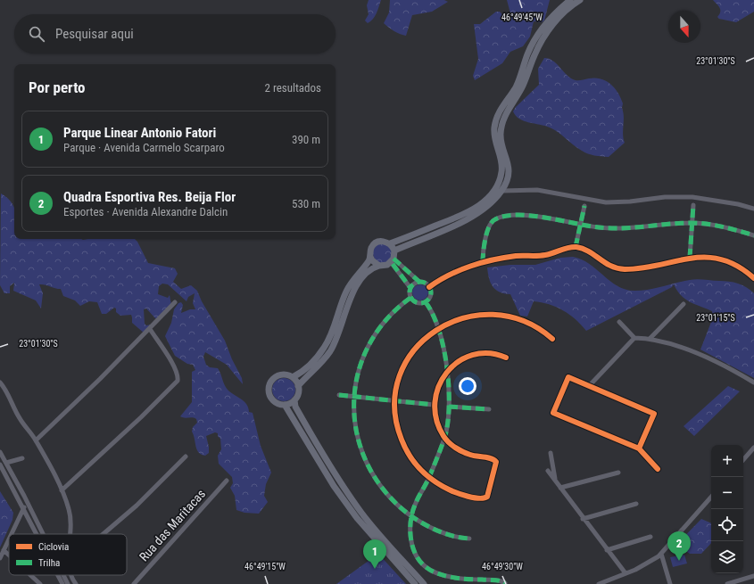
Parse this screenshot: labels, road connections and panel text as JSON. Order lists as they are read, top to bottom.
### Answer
{
  "streets": {
    "street": ["Rua das Maritacas"]
  },
  "legend": ["Ciclovia", "Trilha"],
  "north": "bottom",
  "page": {
    "search": "Pesquisar aqui",
    "heading": ["Por perto", "2 resultados"],
    "list": [
      {
        "mark": "1",
        "name": "Parque Linear Antonio Fatori",
        "note": "Parque · Avenida Carmelo Scarparo",
        "value": "390 m"
      },
      {
        "mark": "2",
        "name": "Quadra Esportiva Res. Beija Flor",
        "note": "Esportes · Avenida Alexandre Dalcin",
        "value": "530 m"
      }
    ],
    "map_buttons": ["+", "−"],
    "pins": ["2", "1"]
  },
  "coordinates": [
    "46°49'45\"W",
    "23°01'30\"S",
    "23°01'15\"S",
    "46°49'15\"W",
    "46°49'30\"W"
  ]
}
